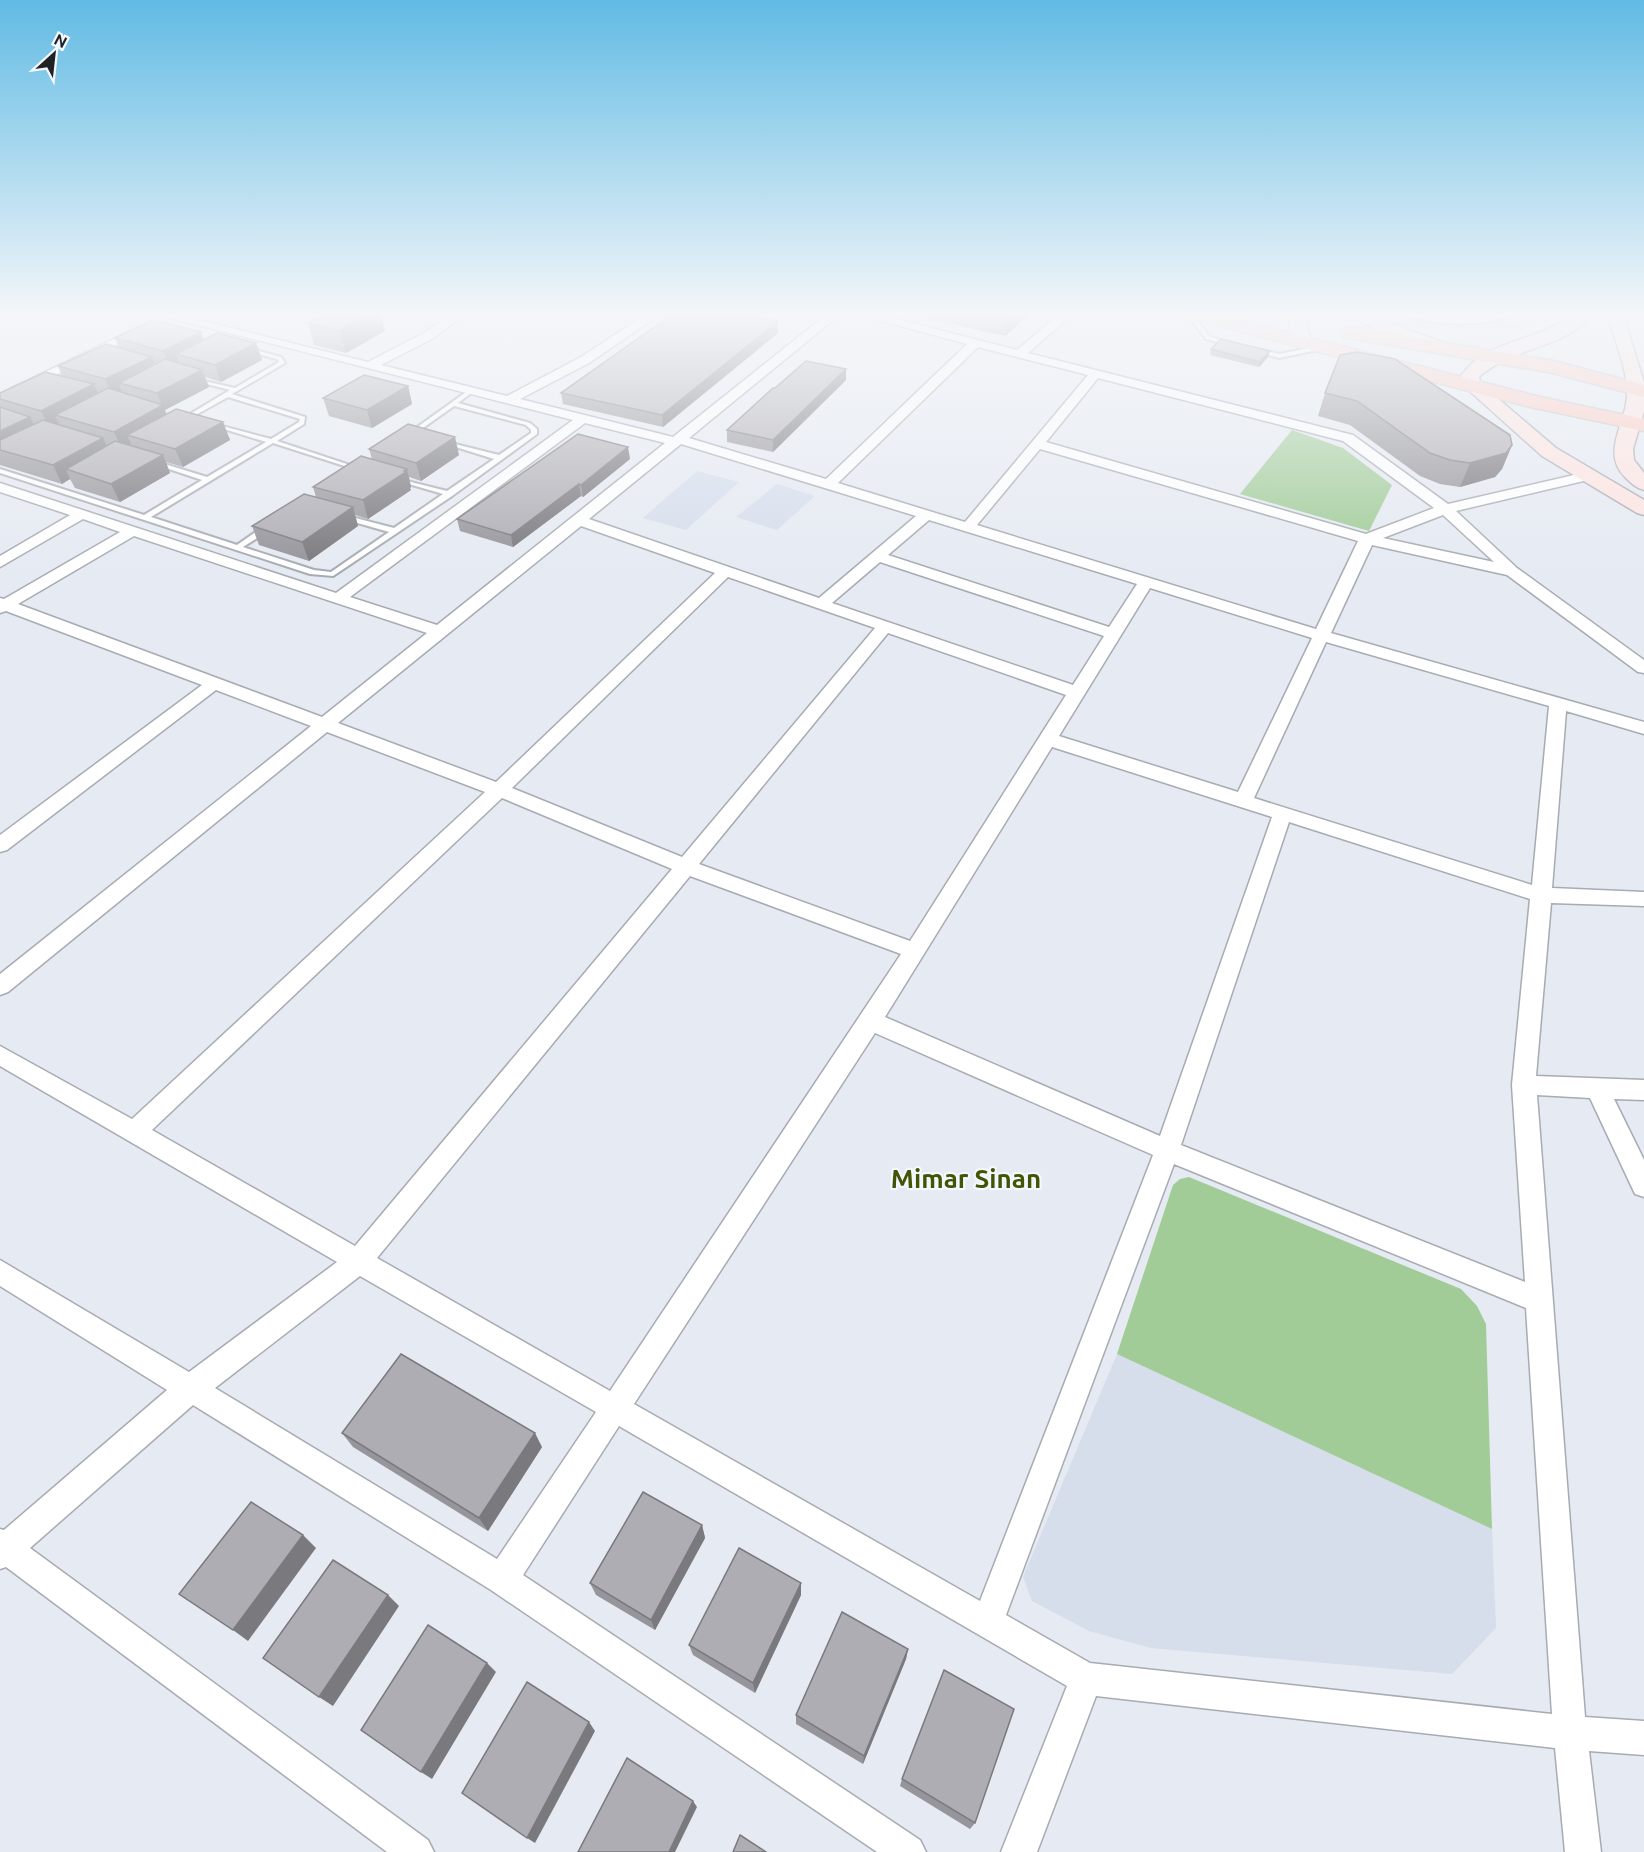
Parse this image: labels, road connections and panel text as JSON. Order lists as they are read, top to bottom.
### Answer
{
  "districts": ["Mimar Sinan"],
  "north": "top right"
}
